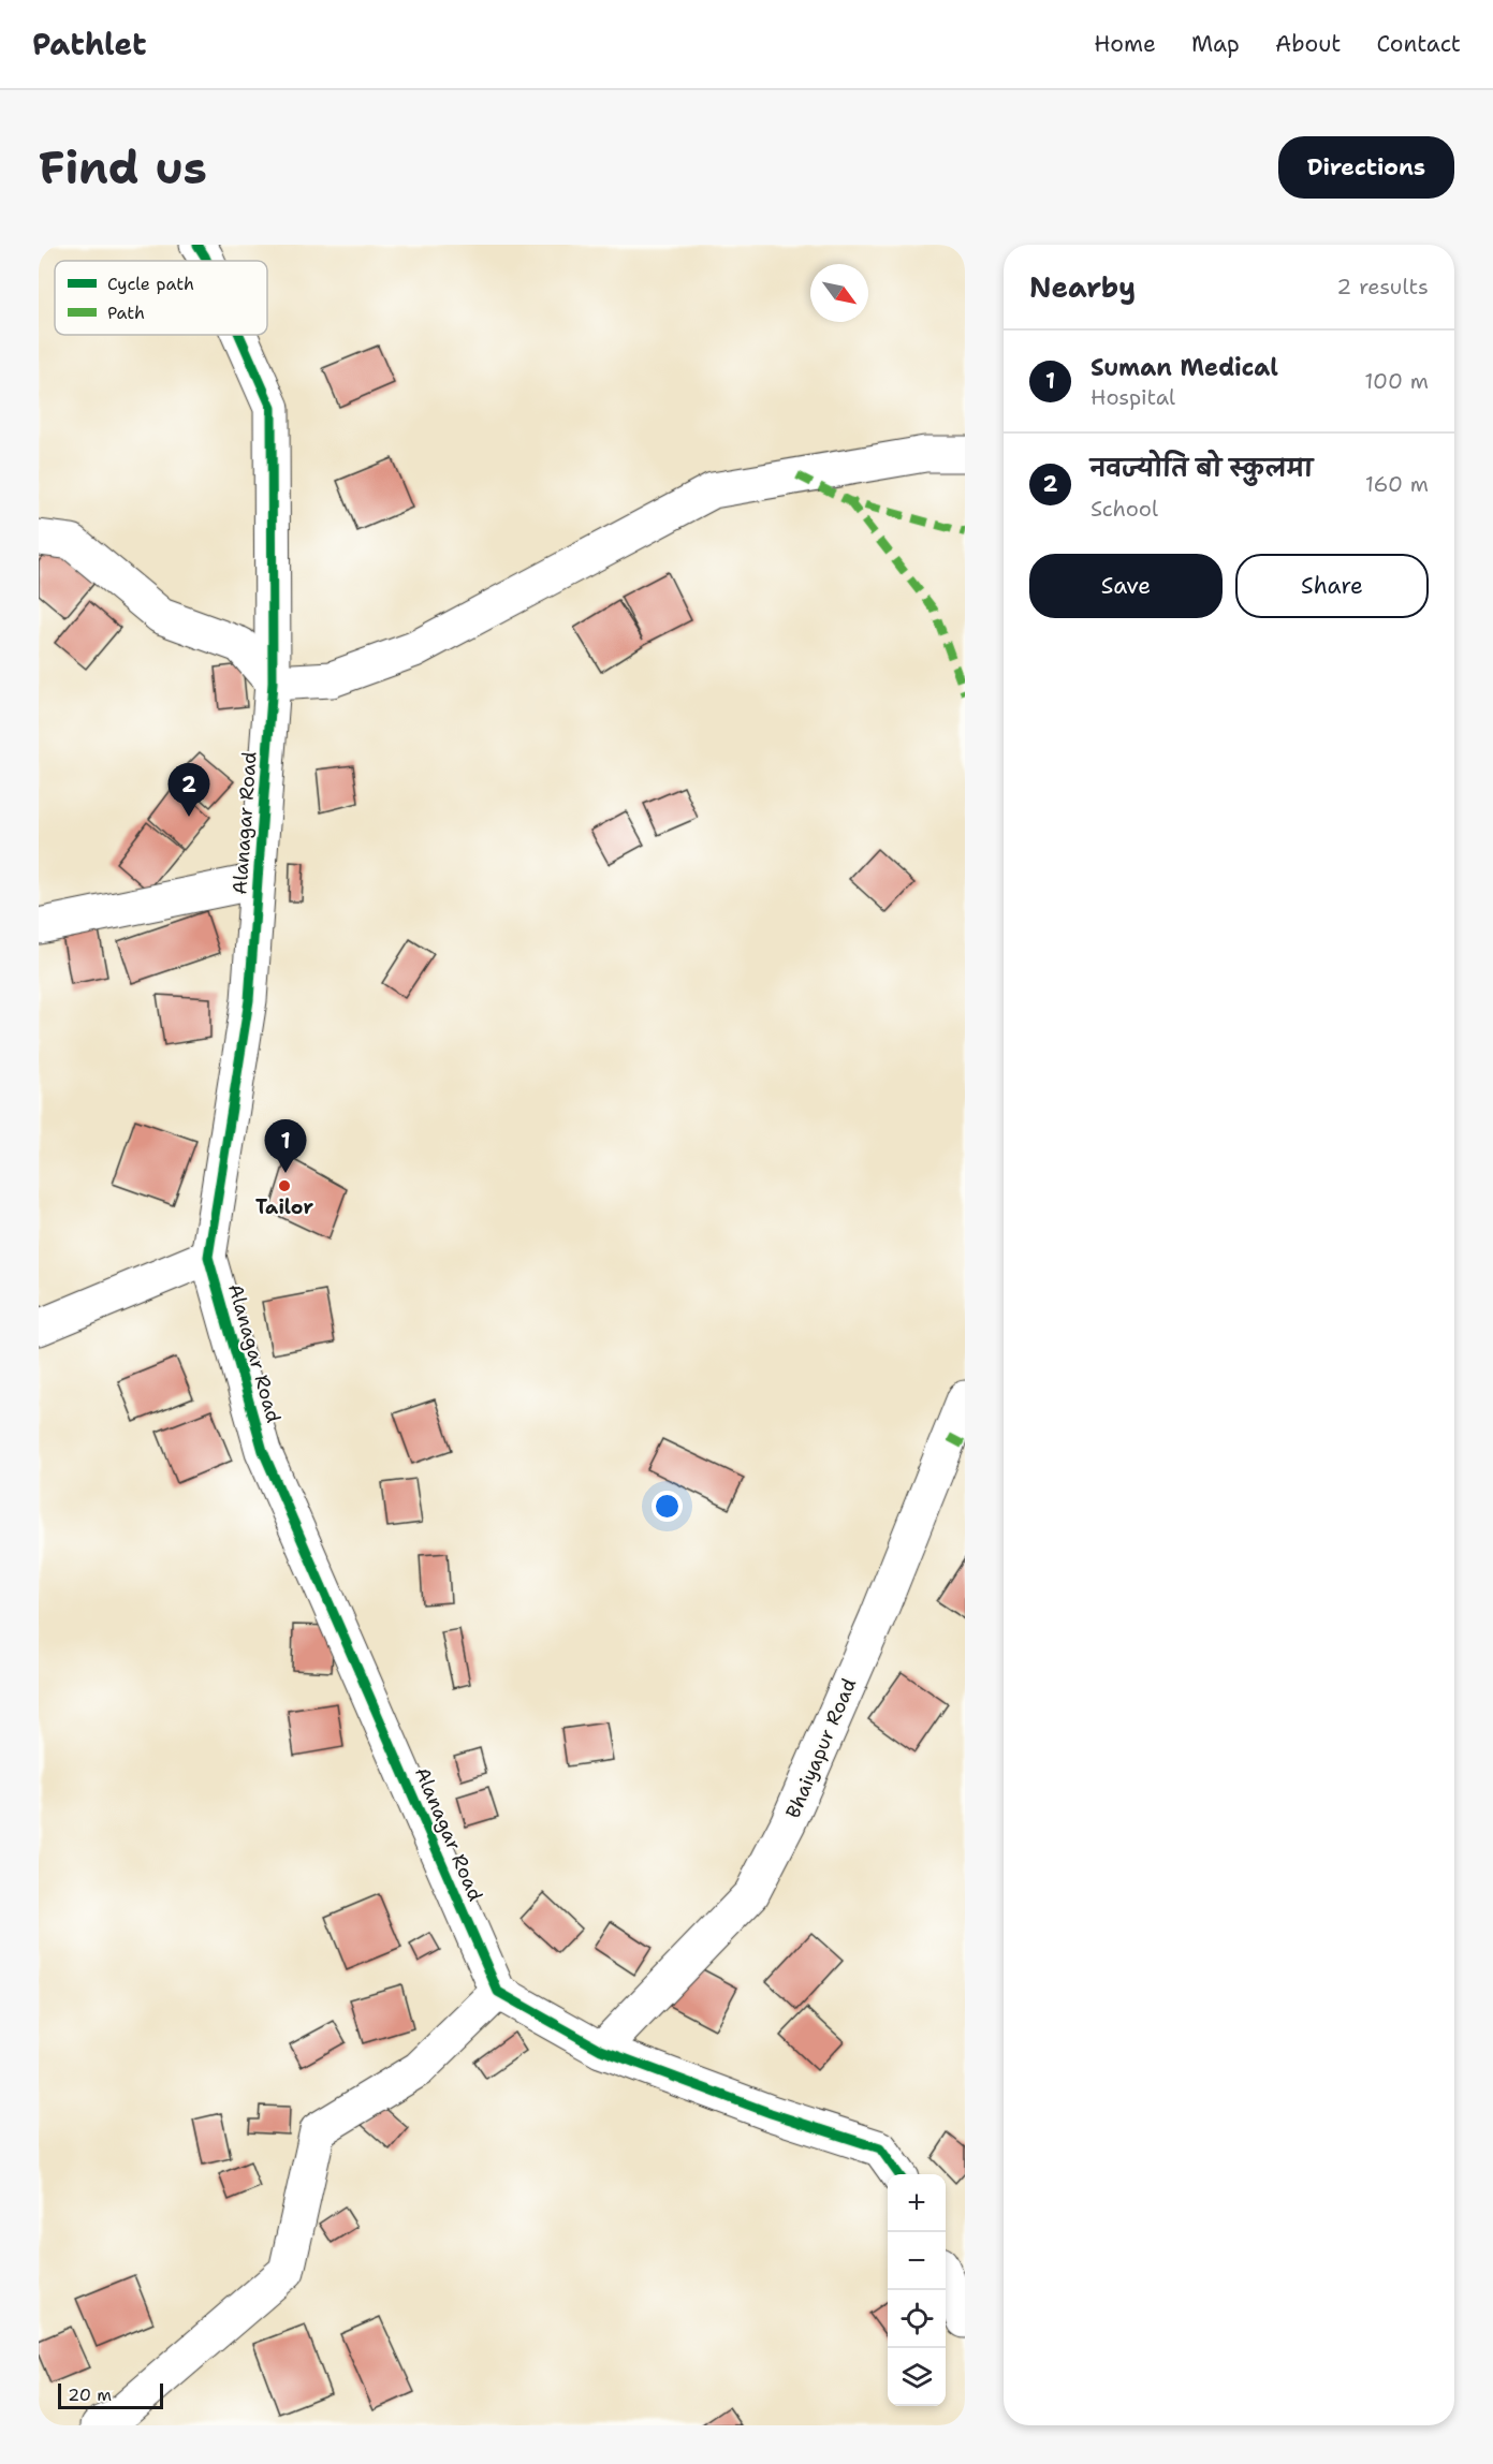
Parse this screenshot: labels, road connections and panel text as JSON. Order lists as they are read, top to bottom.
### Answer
{
  "streets": {
    "street": ["Alanagar Road", "Bhaiyapur Road"]
  },
  "places": ["Tailor"],
  "legend": ["Cycle path", "Path"],
  "scale_bar": "20 m",
  "north": "bottom right",
  "page": {
    "header": "Pathlet",
    "nav": [
      "Home",
      "Map",
      "About",
      "Contact"
    ],
    "buttons": [
      "Directions",
      ["Save", "Share"]
    ],
    "title": "Find us",
    "heading": ["Nearby", "2 results"],
    "list": [
      {
        "mark": "1",
        "name": "Suman Medical",
        "note": "Hospital",
        "value": "100 m"
      },
      {
        "mark": "2",
        "name": "नवज्याेति बाे स्कुलमा",
        "note": "School",
        "value": "160 m"
      }
    ],
    "pins": ["2", "1"],
    "map_buttons": ["+", "−"],
    "scale": "20 m"
  }
}
